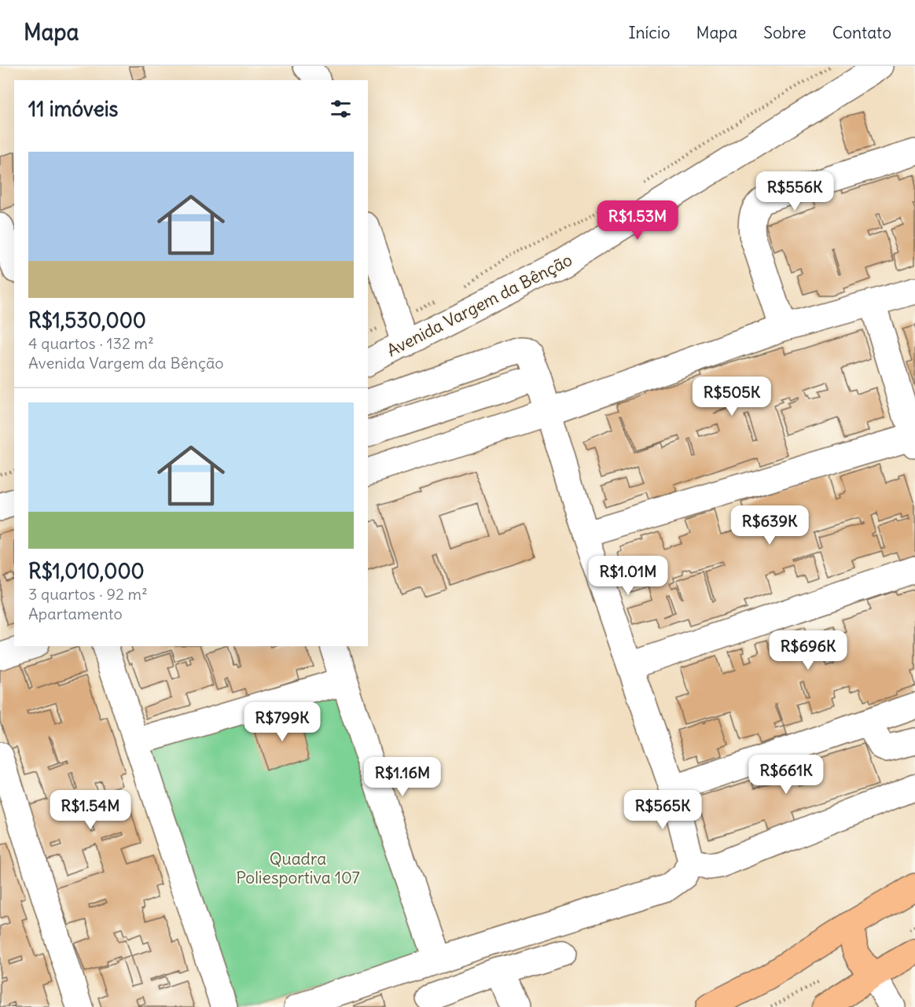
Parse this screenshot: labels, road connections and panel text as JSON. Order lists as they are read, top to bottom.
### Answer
{
  "streets": {
    "street": ["Avenida Vargem da Bênção"]
  },
  "parks": ["Quadra Poliesportiva 107"],
  "page": {
    "header": "Mapa",
    "nav": [
      "Início",
      "Mapa",
      "Sobre",
      "Contato"
    ],
    "heading": "11 imóveis",
    "list": [
      {
        "name": "R$1,530,000",
        "note": "4 quartos · 132 m² · Avenida Vargem da Bênção"
      },
      {
        "name": "R$1,010,000",
        "note": "3 quartos · 92 m² · Apartamento"
      }
    ],
    "price": [
      "R$556K",
      "R$1.53M",
      "R$505K",
      "R$639K",
      "R$1.01M",
      "R$696K",
      "R$799K",
      "R$661K",
      "R$1.16M",
      "R$1.54M",
      "R$565K"
    ]
  }
}
